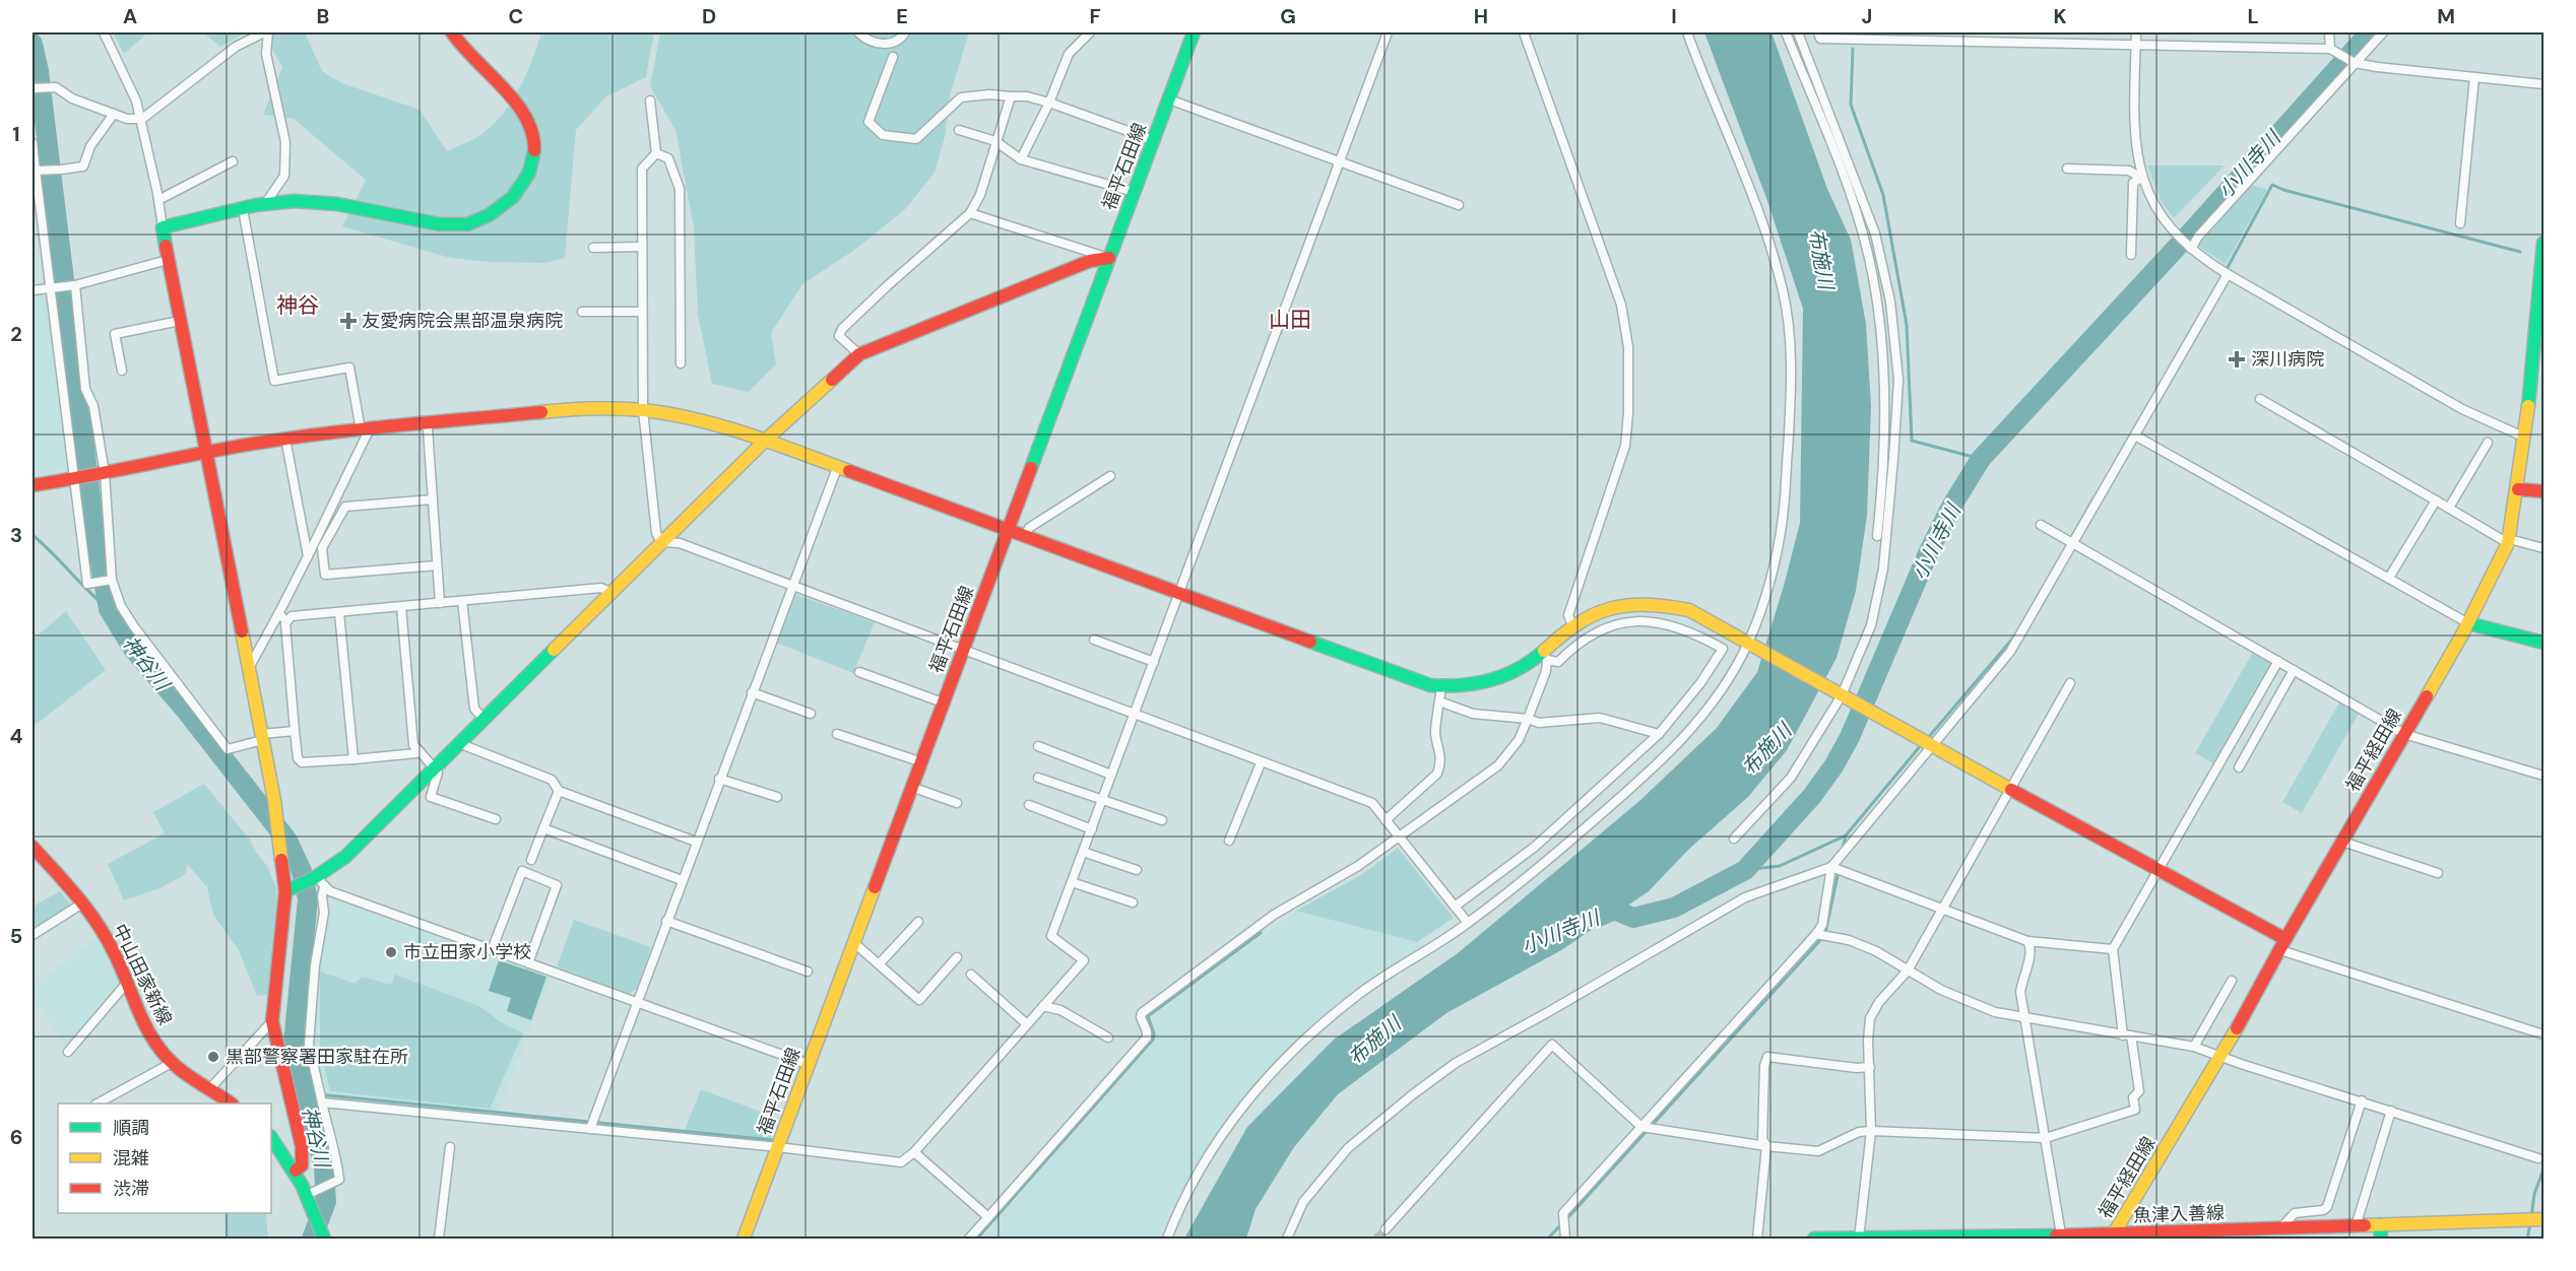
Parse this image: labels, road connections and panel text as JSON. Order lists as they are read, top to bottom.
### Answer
{
  "streets": {
    "street": [
      "福平石田線",
      "福平経田線",
      "中山田家新線",
      "魚津入善線"
    ]
  },
  "crossings": [
    ["福平経田線", "魚津入善線"]
  ],
  "districts": ["神谷", "山田"],
  "water": ["小川寺川", "布施川", "神谷川"],
  "places": {
    "health": ["友愛病院会黒部温泉病院", "深川病院"],
    "other": ["市立田家小学校", "黒部警察署田家駐在所"]
  },
  "legend": ["順調", "混雑", "渋滞"],
  "grid": {
    "columns": [
      "A",
      "B",
      "C",
      "D",
      "E",
      "F",
      "G",
      "H",
      "I",
      "J",
      "K",
      "L",
      "M"
    ],
    "rows": [
      "1",
      "2",
      "3",
      "4",
      "5",
      "6"
    ]
  }
}
